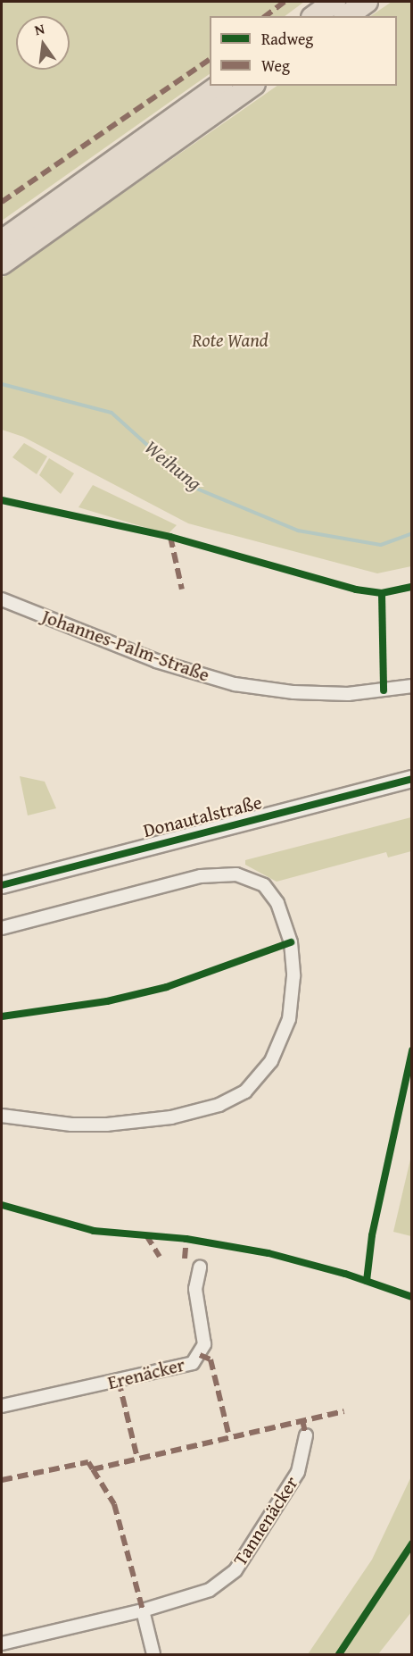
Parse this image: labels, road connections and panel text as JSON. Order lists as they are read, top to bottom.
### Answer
{
  "streets": {
    "main road": ["Donautalstraße"],
    "street": ["Johannes-Palm-Straße", "Erenäcker", "Tannenäcker"]
  },
  "water": ["Weihung"],
  "parks": ["Rote Wand"],
  "legend": ["Radweg", "Weg"],
  "north": "top"
}
